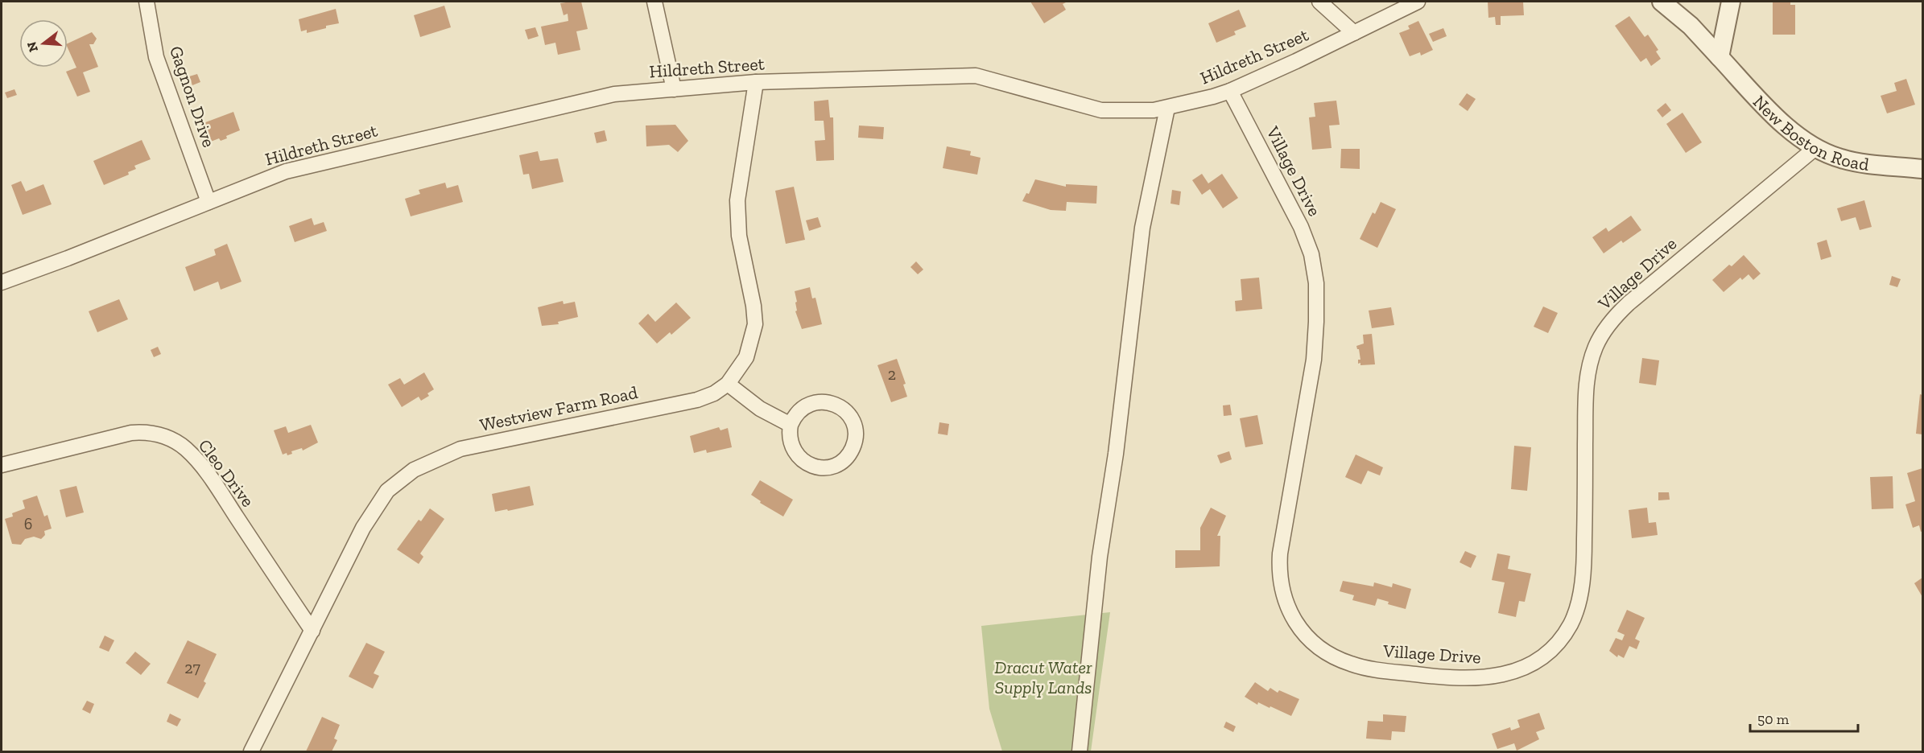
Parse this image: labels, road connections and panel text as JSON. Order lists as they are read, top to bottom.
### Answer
{
  "streets": {
    "street": [
      "Hildreth Street",
      "Gagnon Drive",
      "New Boston Road",
      "Village Drive",
      "Westview Farm Road",
      "Cleo Drive"
    ]
  },
  "crossings": [
    ["Hildreth Street", "Gagnon Drive"],
    ["Hildreth Street", "Village Drive"],
    ["Hildreth Street", "Westview Farm Road"],
    ["New Boston Road", "Village Drive"],
    ["Westview Farm Road", "Cleo Drive"]
  ],
  "parks": ["Dracut Water Supply Lands"],
  "house_numbers": ["2", "6", "27"],
  "scale_bar": "50 m",
  "north": "left"
}
